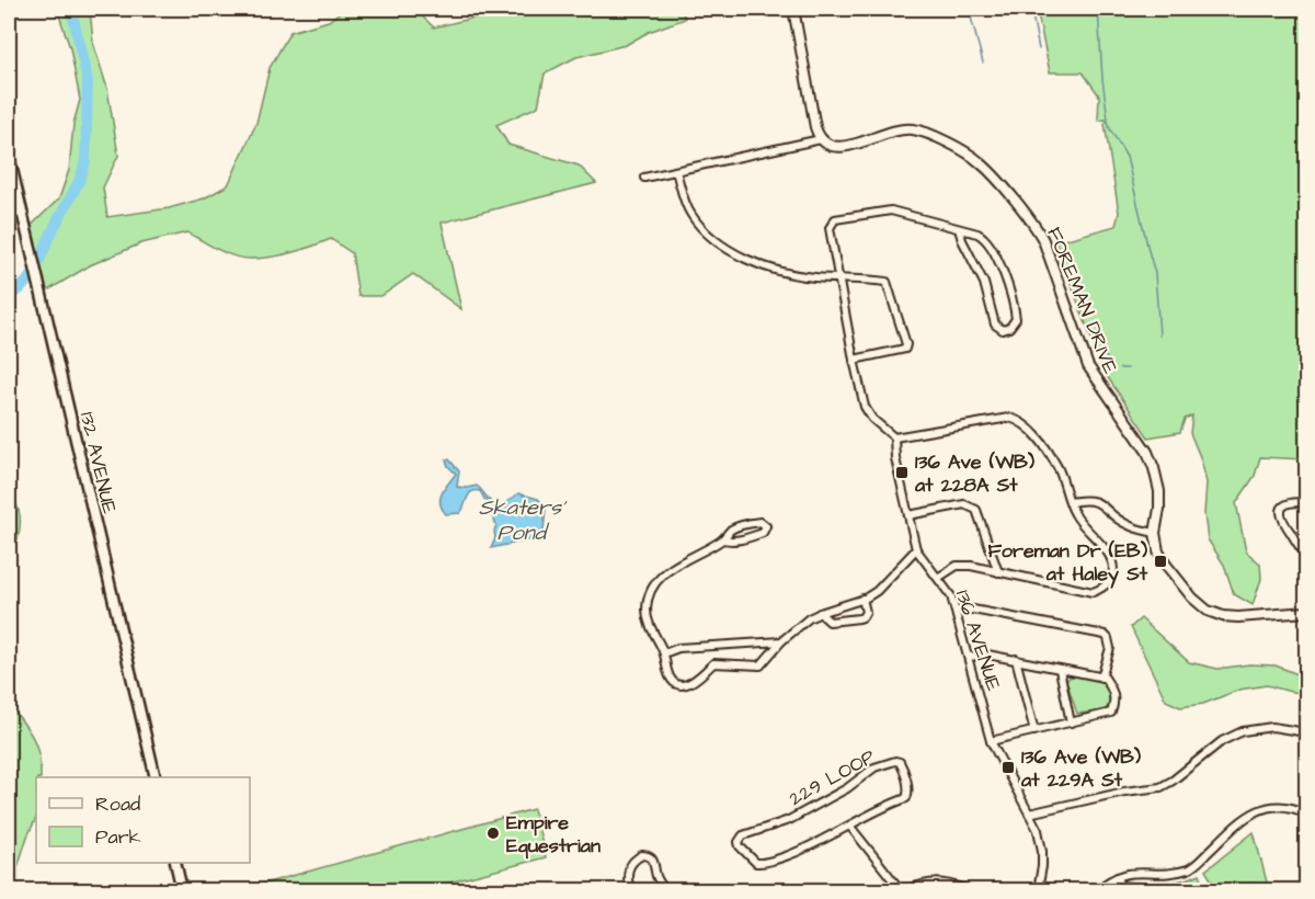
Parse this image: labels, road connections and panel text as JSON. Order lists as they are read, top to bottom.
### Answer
{
  "streets": {
    "main road": ["132 AVENUE"],
    "street": ["FOREMAN DRIVE", "136 AVENUE", "229 LOOP"]
  },
  "water": ["Skaters' Pond"],
  "places": {
    "transit": ["136 Ave (WB) at 228A St", "Foreman Dr (EB) at Haley St", "136 Ave (WB) at 229A St"],
    "other": ["Empire Equestrian"]
  },
  "legend": ["Road", "Park"]
}
